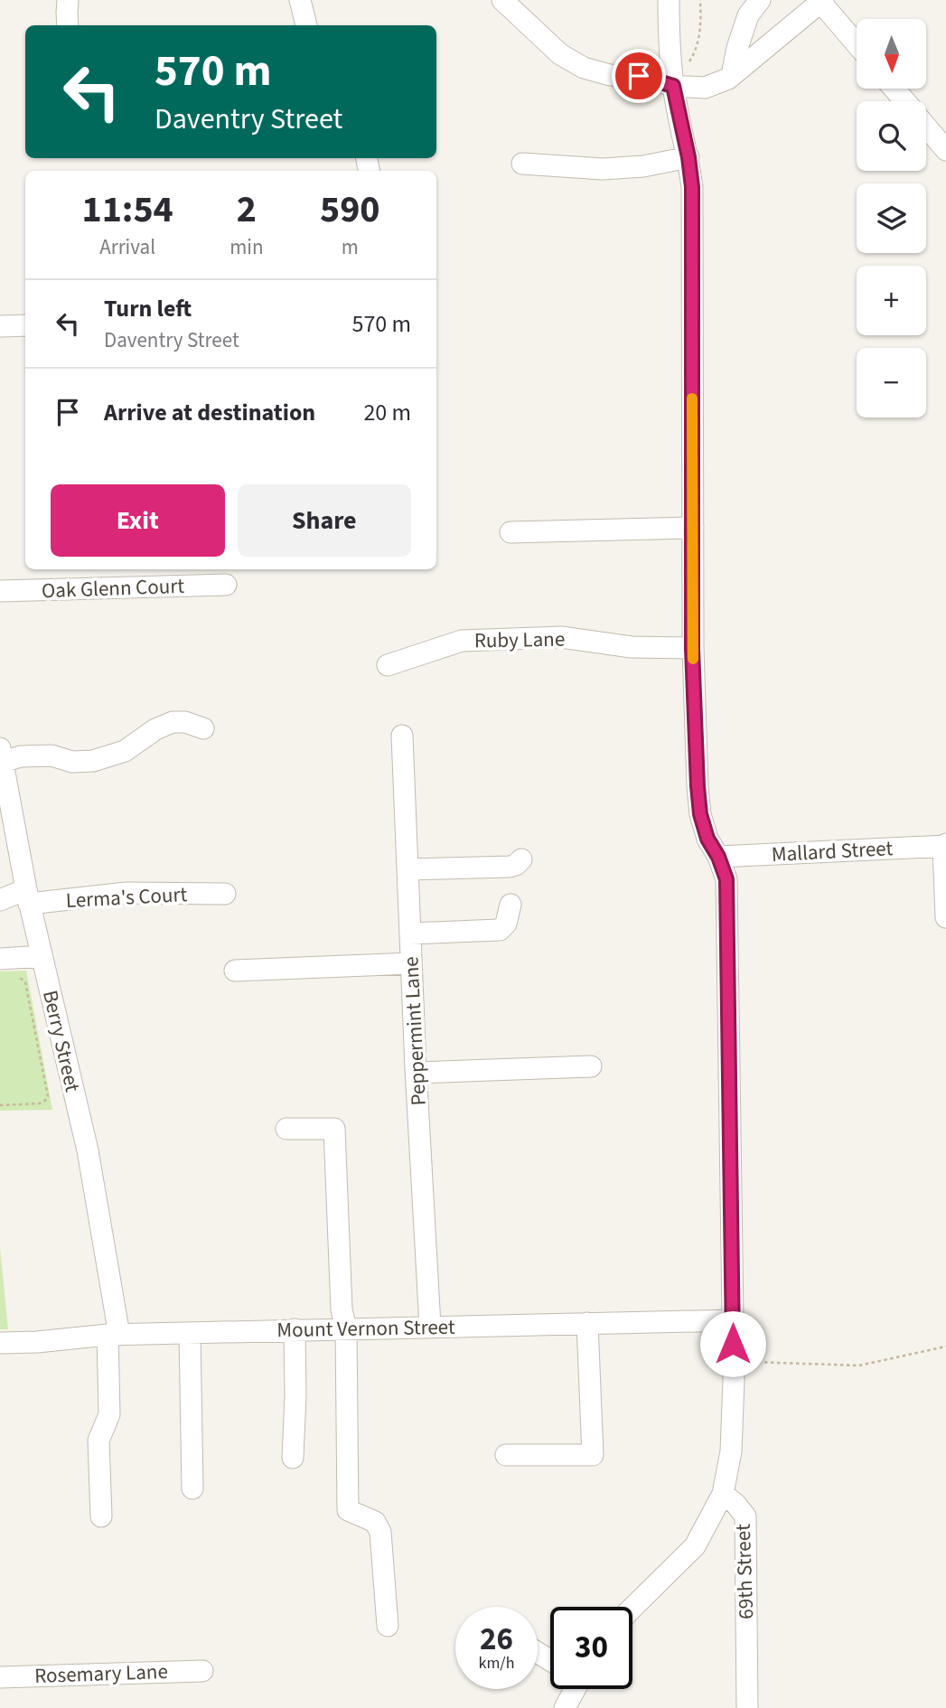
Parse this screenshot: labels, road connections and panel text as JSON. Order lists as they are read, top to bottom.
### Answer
{
  "streets": {
    "street": [
      "Oak Glenn Court",
      "Ruby Lane",
      "Mallard Street",
      "Lerma's Court",
      "Peppermint Lane",
      "Berry Street",
      "Mount Vernon Street",
      "69th Street",
      "Rosemary Lane"
    ]
  },
  "crossings": [
    ["Lerma's Court", "Berry Street"],
    ["Peppermint Lane", "Mount Vernon Street"],
    ["Berry Street", "Mount Vernon Street"]
  ],
  "north": "bottom",
  "page": {
    "map_buttons": ["+", "−"],
    "turn": ["570 m", "Daventry Street"],
    "eta": [
      "11:54",
      "Arrival",
      "2",
      "min",
      "590",
      "m"
    ],
    "list": [
      {
        "name": "Turn left",
        "note": "Daventry Street",
        "value": "570 m"
      },
      {
        "name": "Arrive at destination",
        "value": "20 m"
      }
    ],
    "buttons": ["Exit", "Share"],
    "speed": "26 km/h",
    "limit": "30"
  }
}
